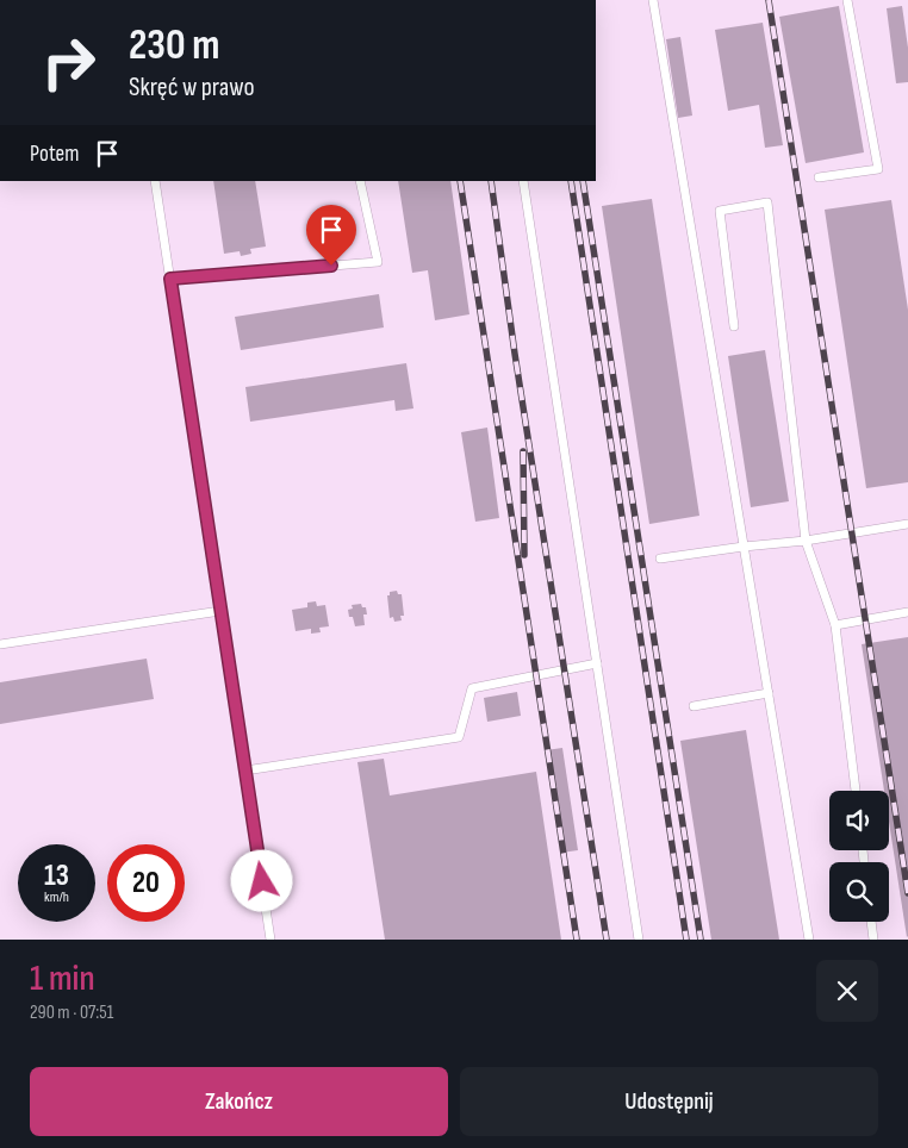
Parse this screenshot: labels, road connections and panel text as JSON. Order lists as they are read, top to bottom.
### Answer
{
  "page": {
    "turn": ["230 m", "Skręć w prawo"],
    "then": "Potem",
    "speed": "13 km/h",
    "limit": "20",
    "heading": ["1 min", "290 m · 07:51"],
    "buttons": ["Zakończ", "Udostępnij"]
  }
}
